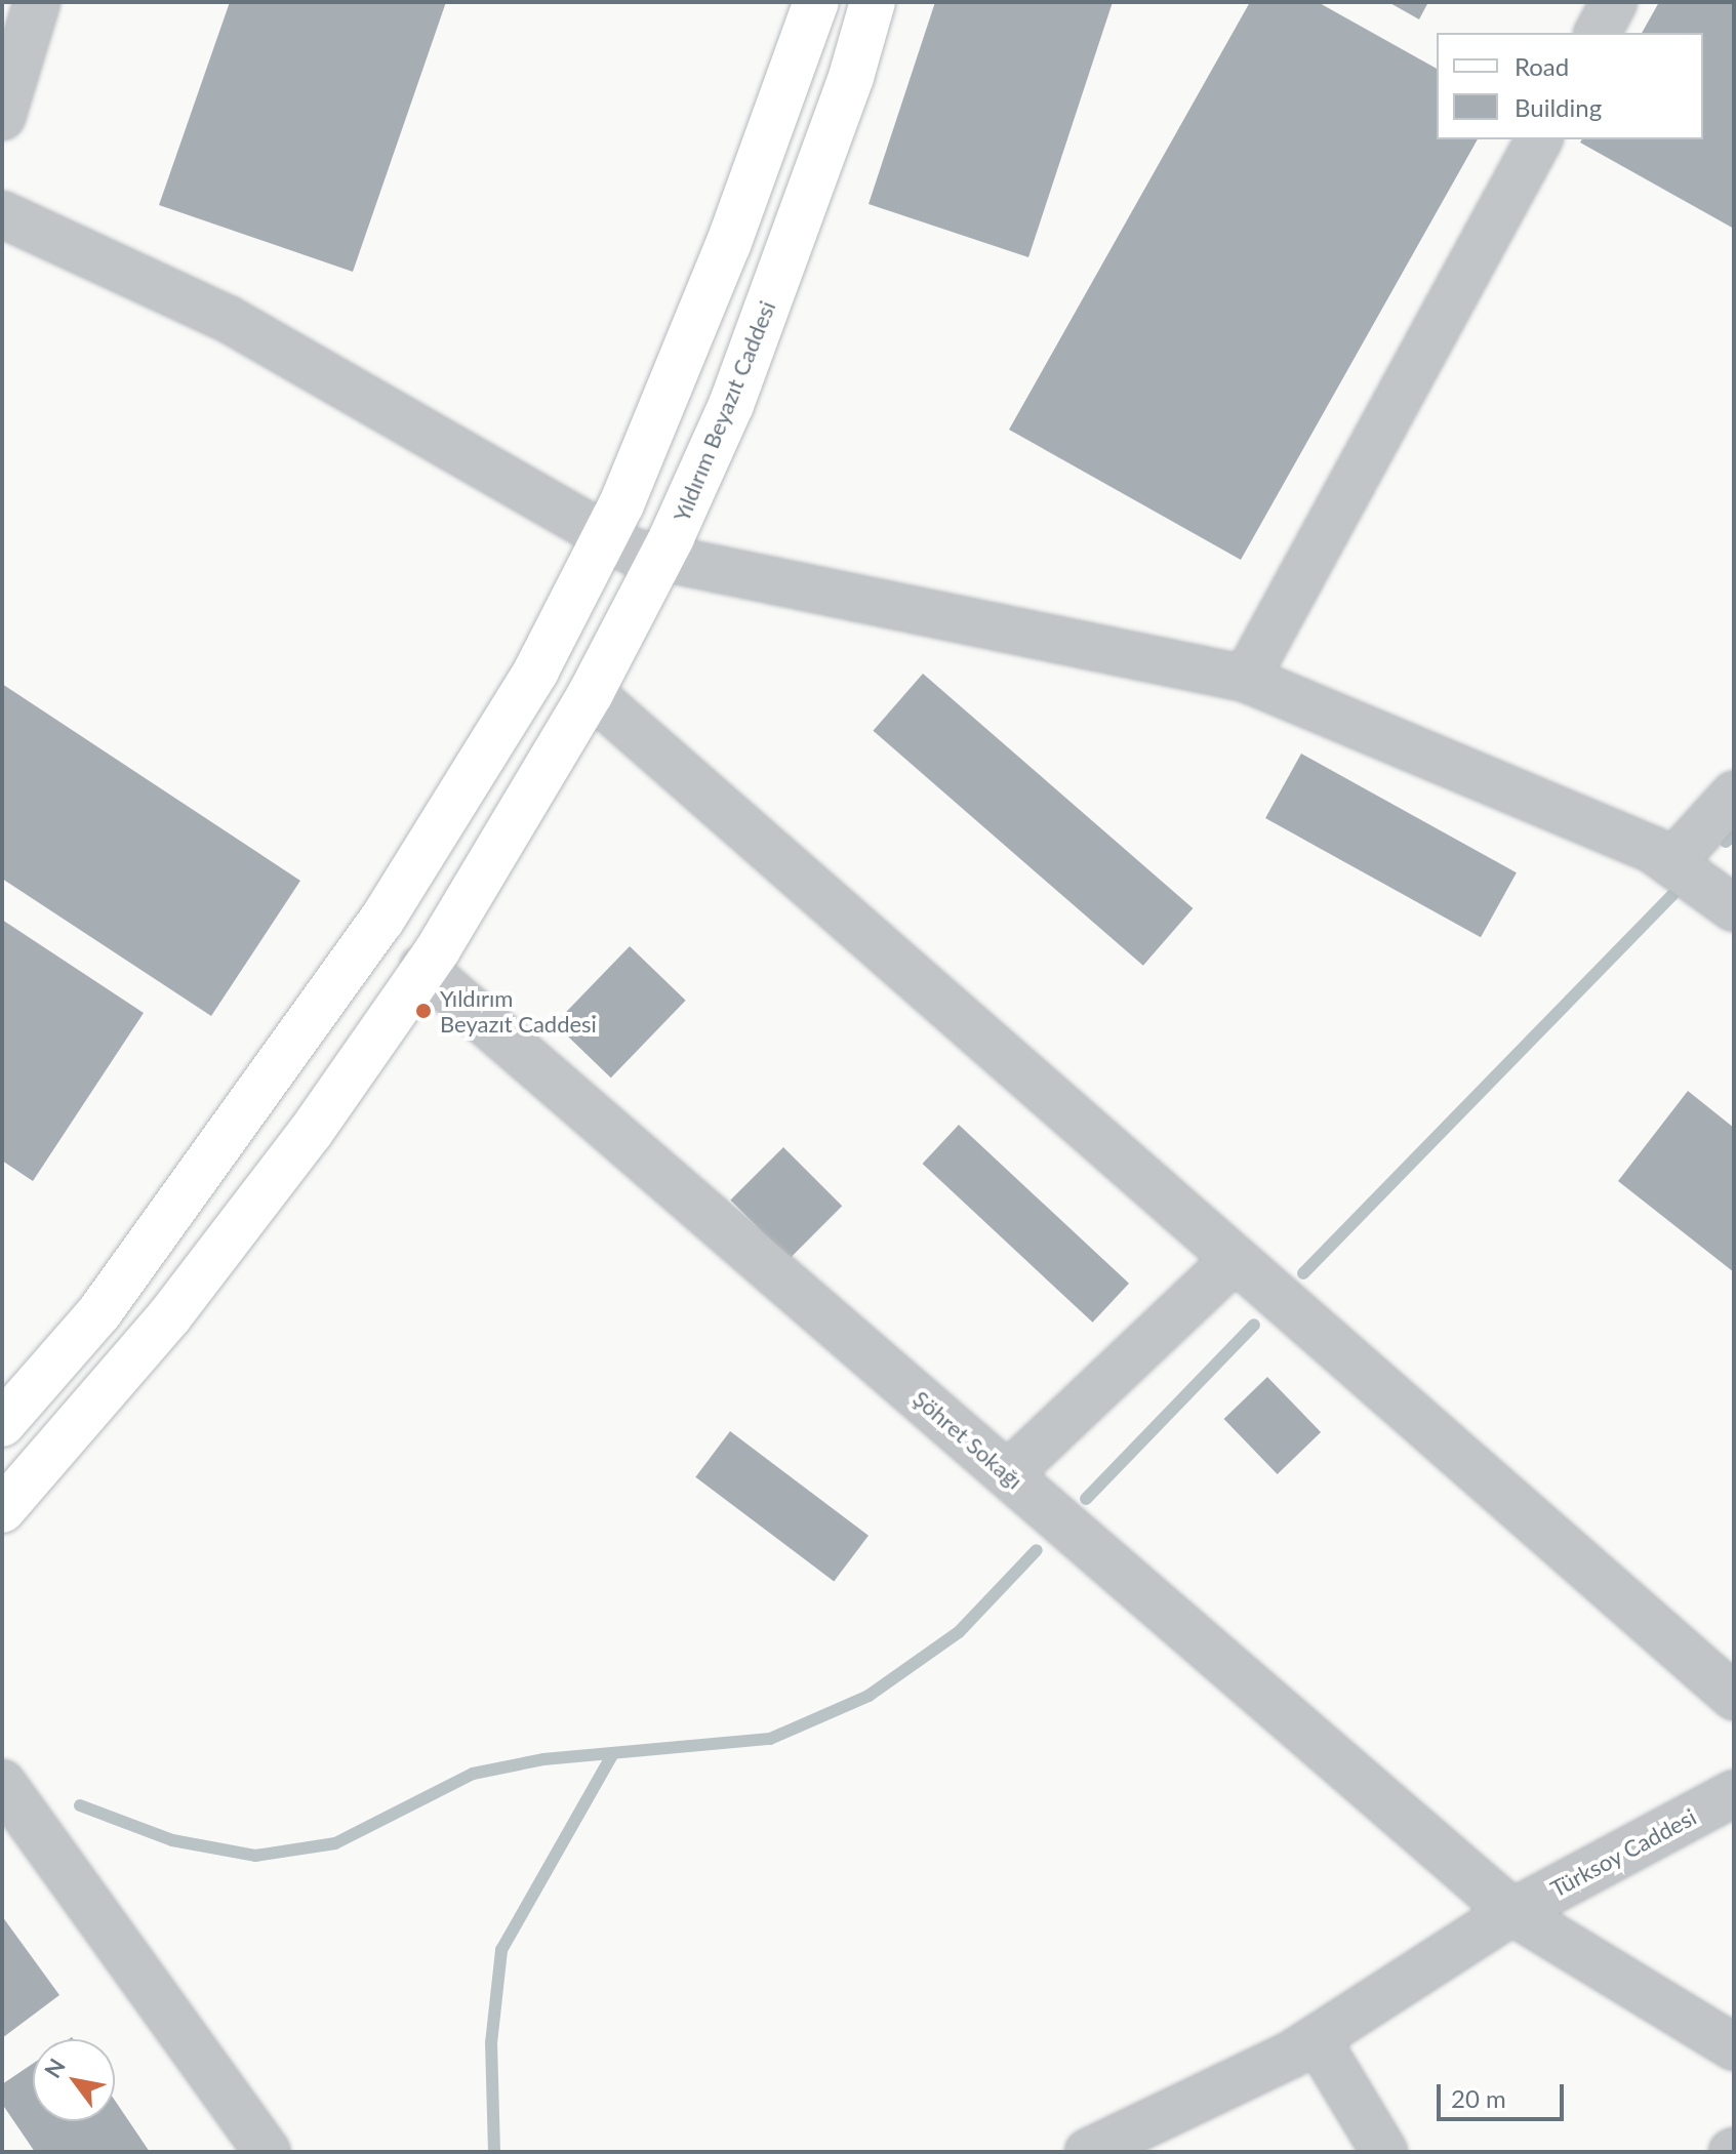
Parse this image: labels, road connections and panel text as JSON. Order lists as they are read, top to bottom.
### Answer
{
  "streets": {
    "main road": ["Yıldırım Beyazıt Caddesi"],
    "street": ["Şöhret Sokağı", "Türksoy Caddesi"]
  },
  "crossings": [
    ["Yıldırım Beyazıt Caddesi", "Şöhret Sokağı"],
    ["Şöhret Sokağı", "Türksoy Caddesi"]
  ],
  "places": ["Yıldırım Beyazıt Caddesi"],
  "legend": ["Road", "Building"],
  "scale_bar": "20 m",
  "north": "top left"
}
